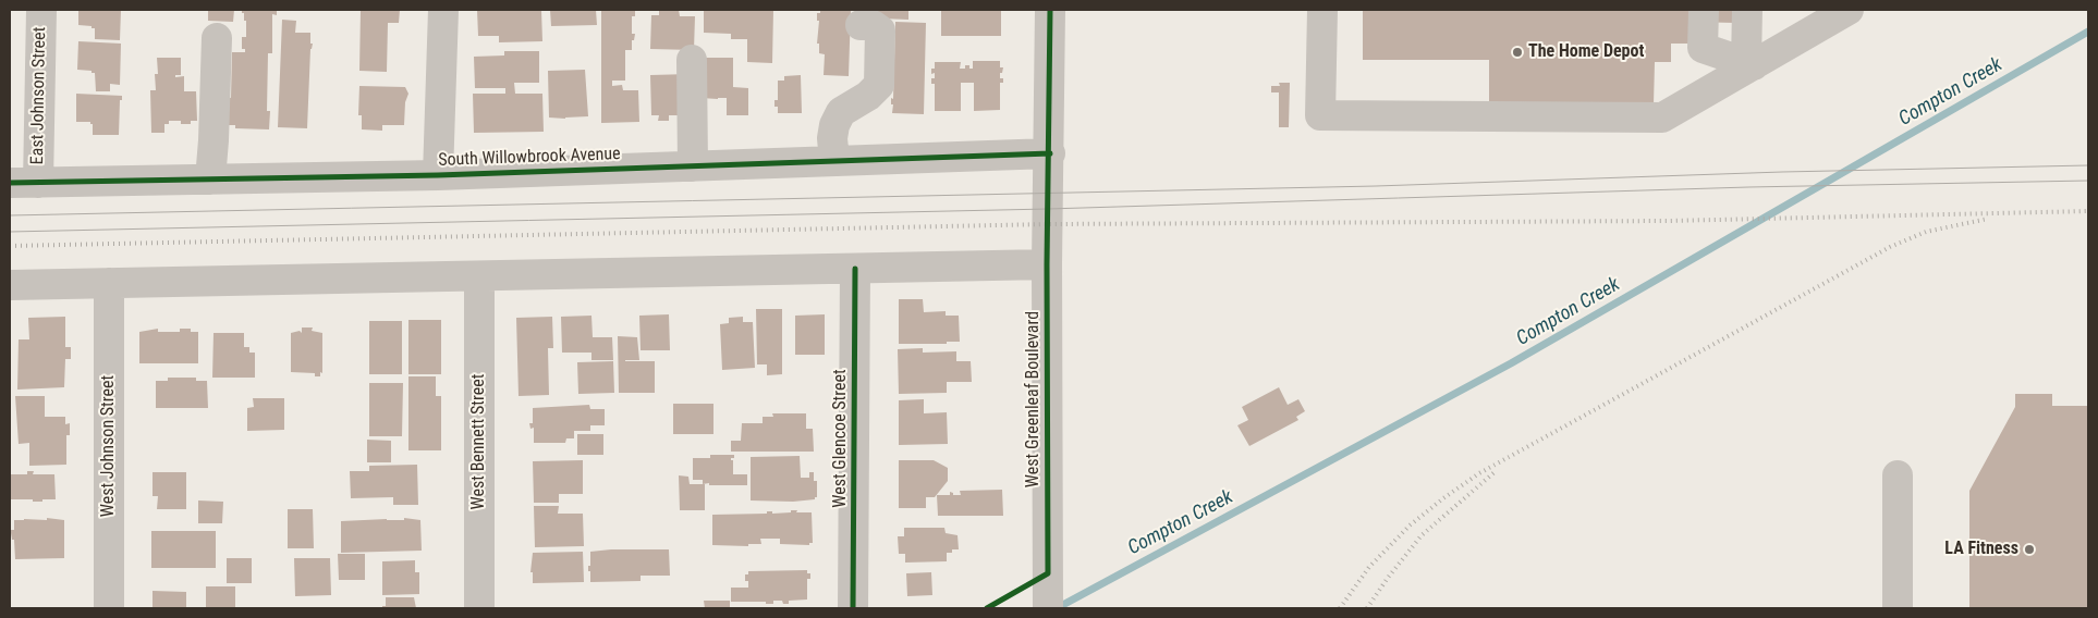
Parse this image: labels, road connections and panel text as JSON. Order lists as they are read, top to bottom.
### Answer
{
  "streets": {
    "street": [
      "East Johnson Street",
      "South Willowbrook Avenue",
      "West Greenleaf Boulevard",
      "West Glencoe Street",
      "West Bennett Street",
      "West Johnson Street"
    ]
  },
  "crossings": [
    ["East Johnson Street", "South Willowbrook Avenue"],
    ["South Willowbrook Avenue", "West Greenleaf Boulevard"]
  ],
  "water": ["Compton Creek"],
  "places": ["The Home Depot", "LA Fitness"]
}
